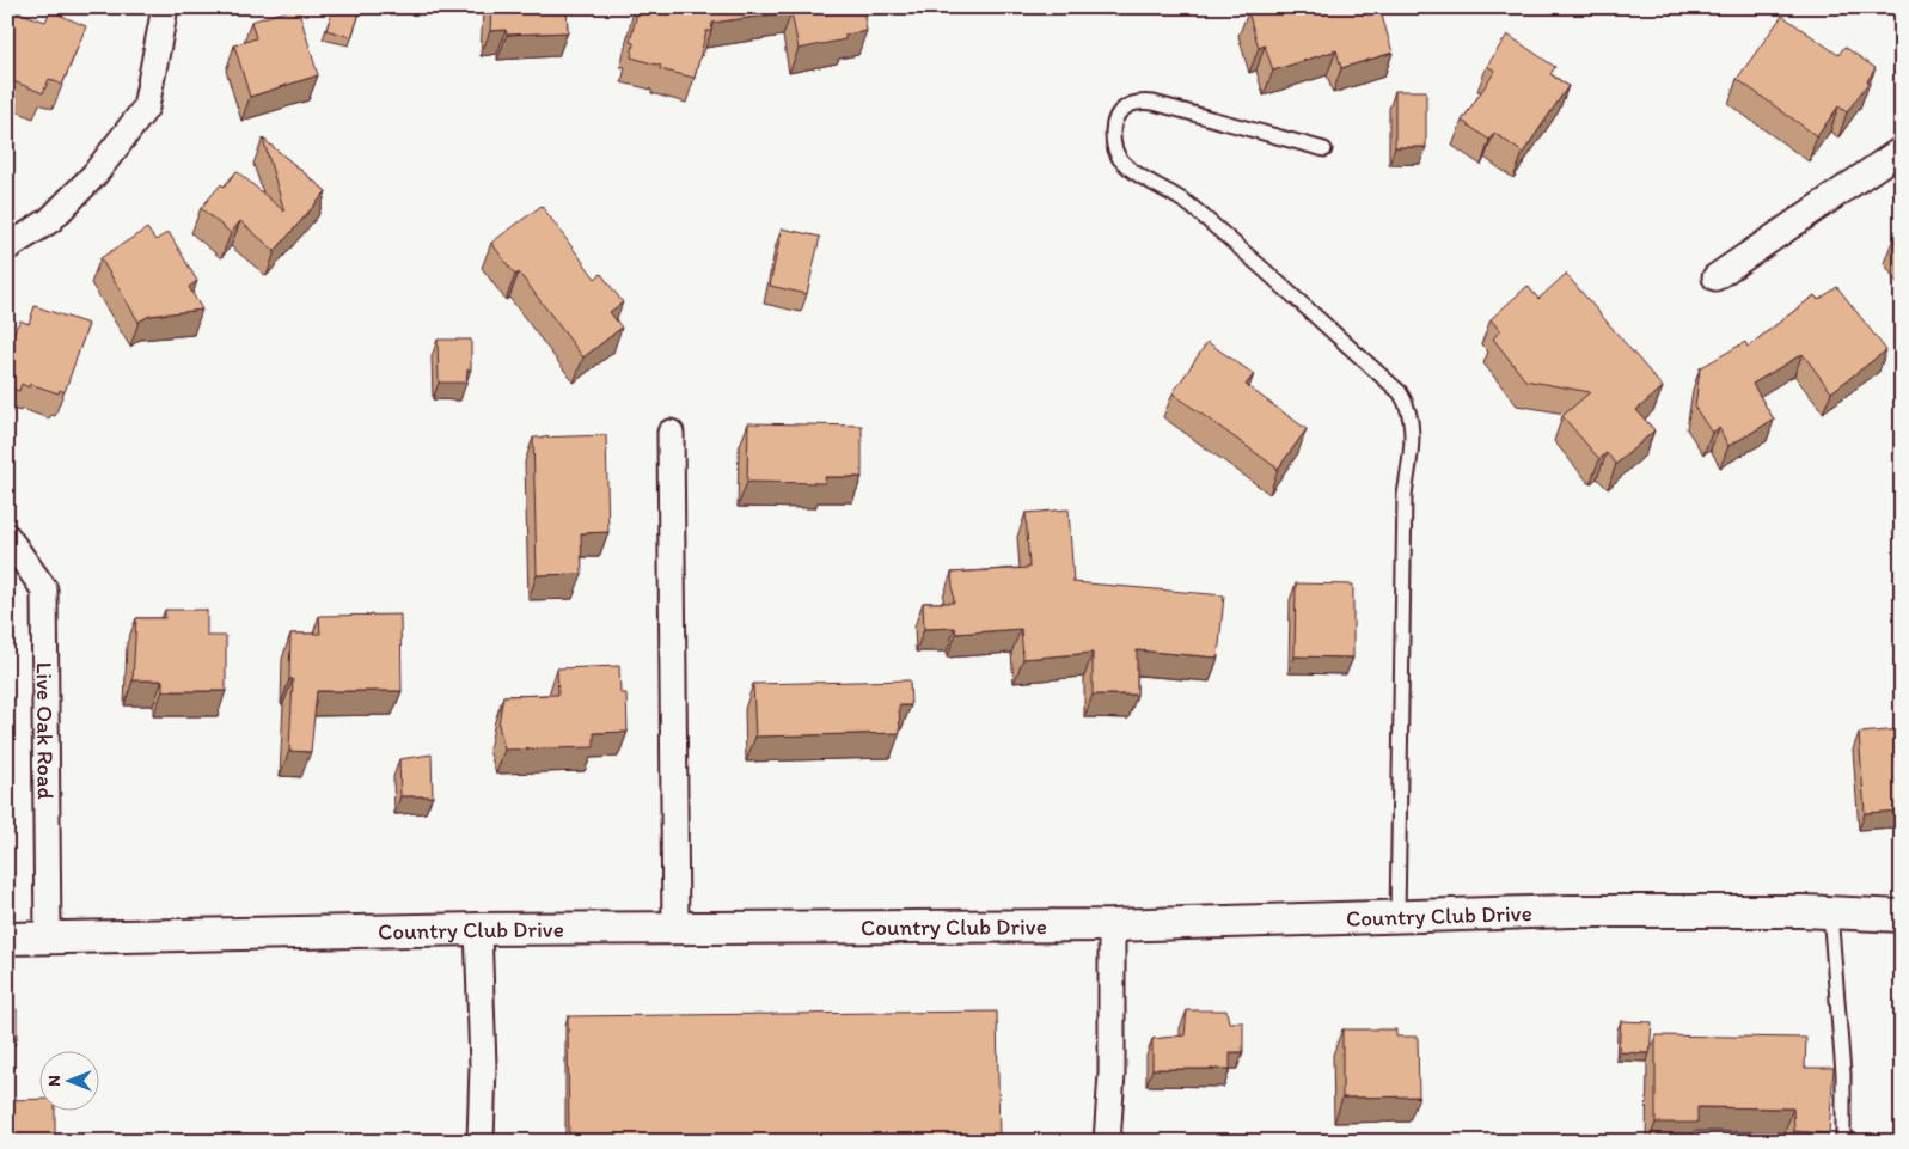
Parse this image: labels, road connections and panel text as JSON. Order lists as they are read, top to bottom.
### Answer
{
  "streets": {
    "street": ["Live Oak Road", "Country Club Drive"]
  },
  "crossings": [
    ["Live Oak Road", "Country Club Drive"]
  ],
  "north": "left"
}
